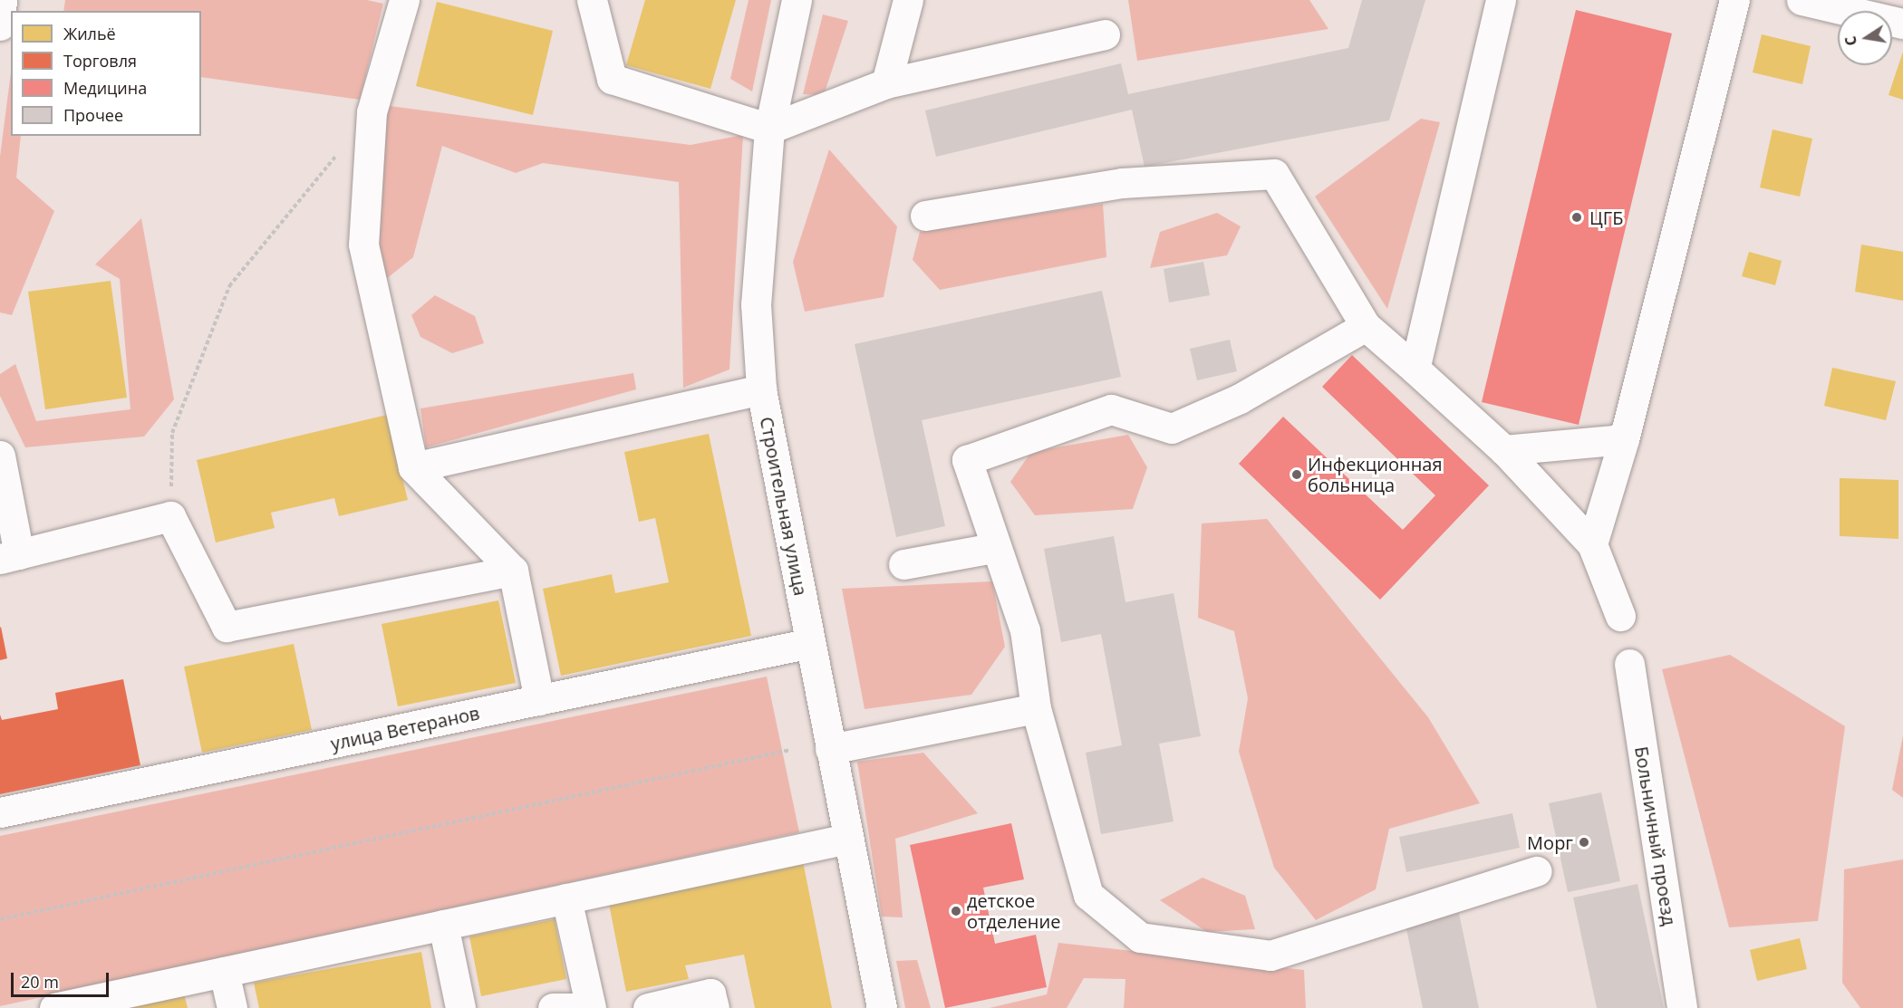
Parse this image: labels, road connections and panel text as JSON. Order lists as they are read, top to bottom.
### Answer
{
  "streets": {
    "street": ["Строительная улица", "улица Ветеранов", "Больничный проезд"]
  },
  "crossings": [
    ["Строительная улица", "улица Ветеранов"]
  ],
  "places": [
    "ЦГБ",
    "Инфекционная больница",
    "Морг",
    "детское отделение"
  ],
  "legend": [
    "Жильё",
    "Торговля",
    "Медицина",
    "Прочее"
  ],
  "scale_bar": "20 m",
  "north": "left"
}
